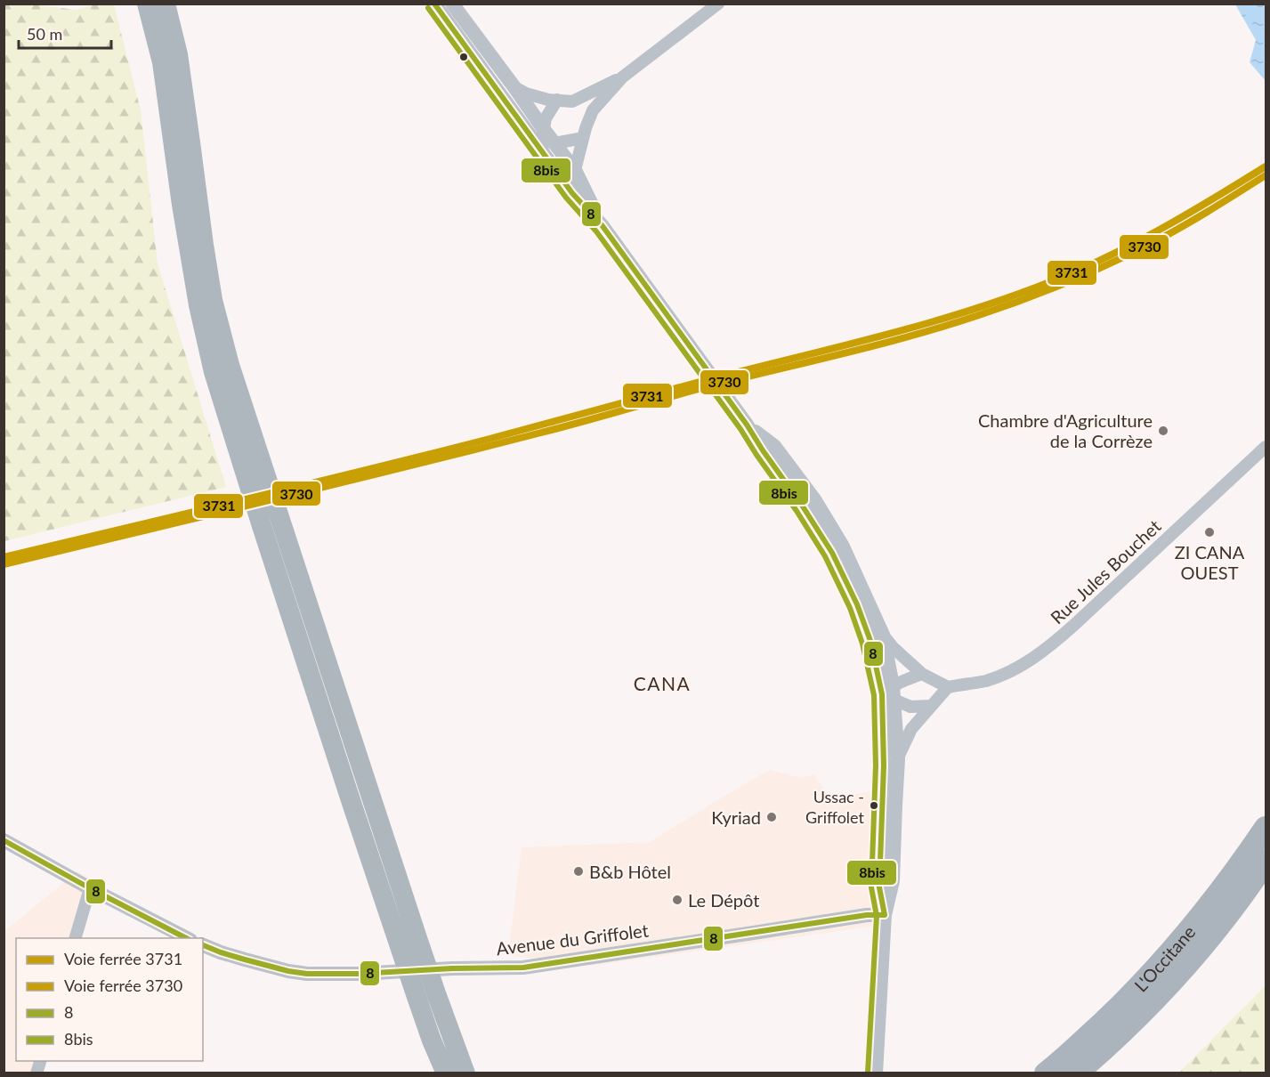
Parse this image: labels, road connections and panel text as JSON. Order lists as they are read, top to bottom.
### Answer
{
  "streets": {
    "highway": ["L'Occitane"],
    "street": ["Rue Jules Bouchet", "Avenue du Griffolet"]
  },
  "districts": ["CANA"],
  "places": [
    "Chambre d'Agriculture de la Corrèze",
    "ZI CANA OUEST",
    "Ussac - Griffolet",
    "Kyriad",
    "B&b Hôtel",
    "Le Dépôt"
  ],
  "lines": [
    "transit line 8",
    "transit line 8bis",
    "rail line 3731",
    "rail line 3730"
  ],
  "legend": [
    "Voie ferrée 3731",
    "Voie ferrée 3730",
    "8",
    "8bis"
  ],
  "scale_bar": "50 m"
}
